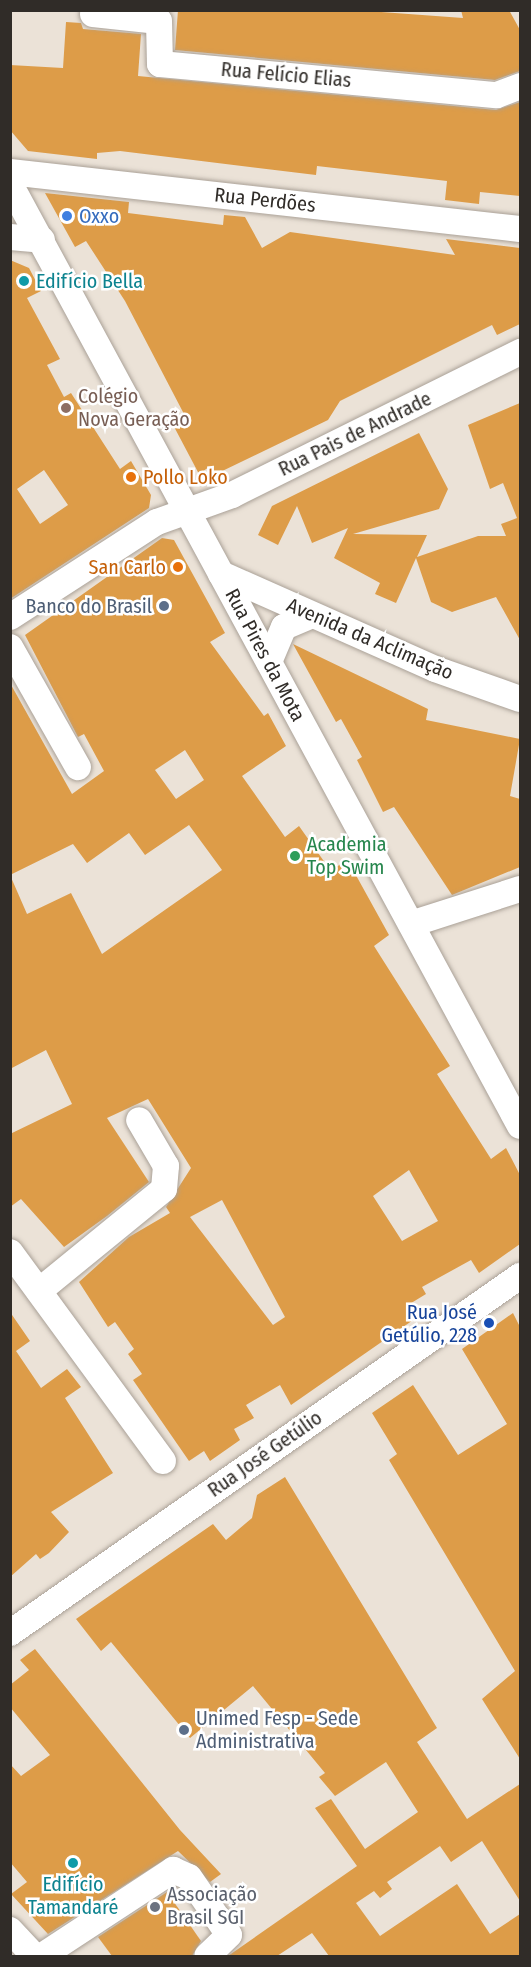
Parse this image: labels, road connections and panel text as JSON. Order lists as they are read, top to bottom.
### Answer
{
  "streets": {
    "street": [
      "Rua Felício Elias",
      "Rua Perdões",
      "Rua Pais de Andrade",
      "Avenida da Aclimação",
      "Rua Pires da Mota",
      "Rua José Getúlio"
    ]
  },
  "crossings": [
    ["Rua Pais de Andrade", "Rua Pires da Mota"],
    ["Avenida da Aclimação", "Rua Pires da Mota"]
  ],
  "places": [
    "Oxxo",
    "Edifício Bella",
    "Colégio Nova Geração",
    "Pollo Loko",
    "San Carlo",
    "Banco do Brasil",
    "Academia Top Swim",
    "Rua José Getúlio, 228",
    "Unimed Fesp - Sede Administrativa",
    "Edifício Tamandaré",
    "Associação Brasil SGI"
  ]
}
